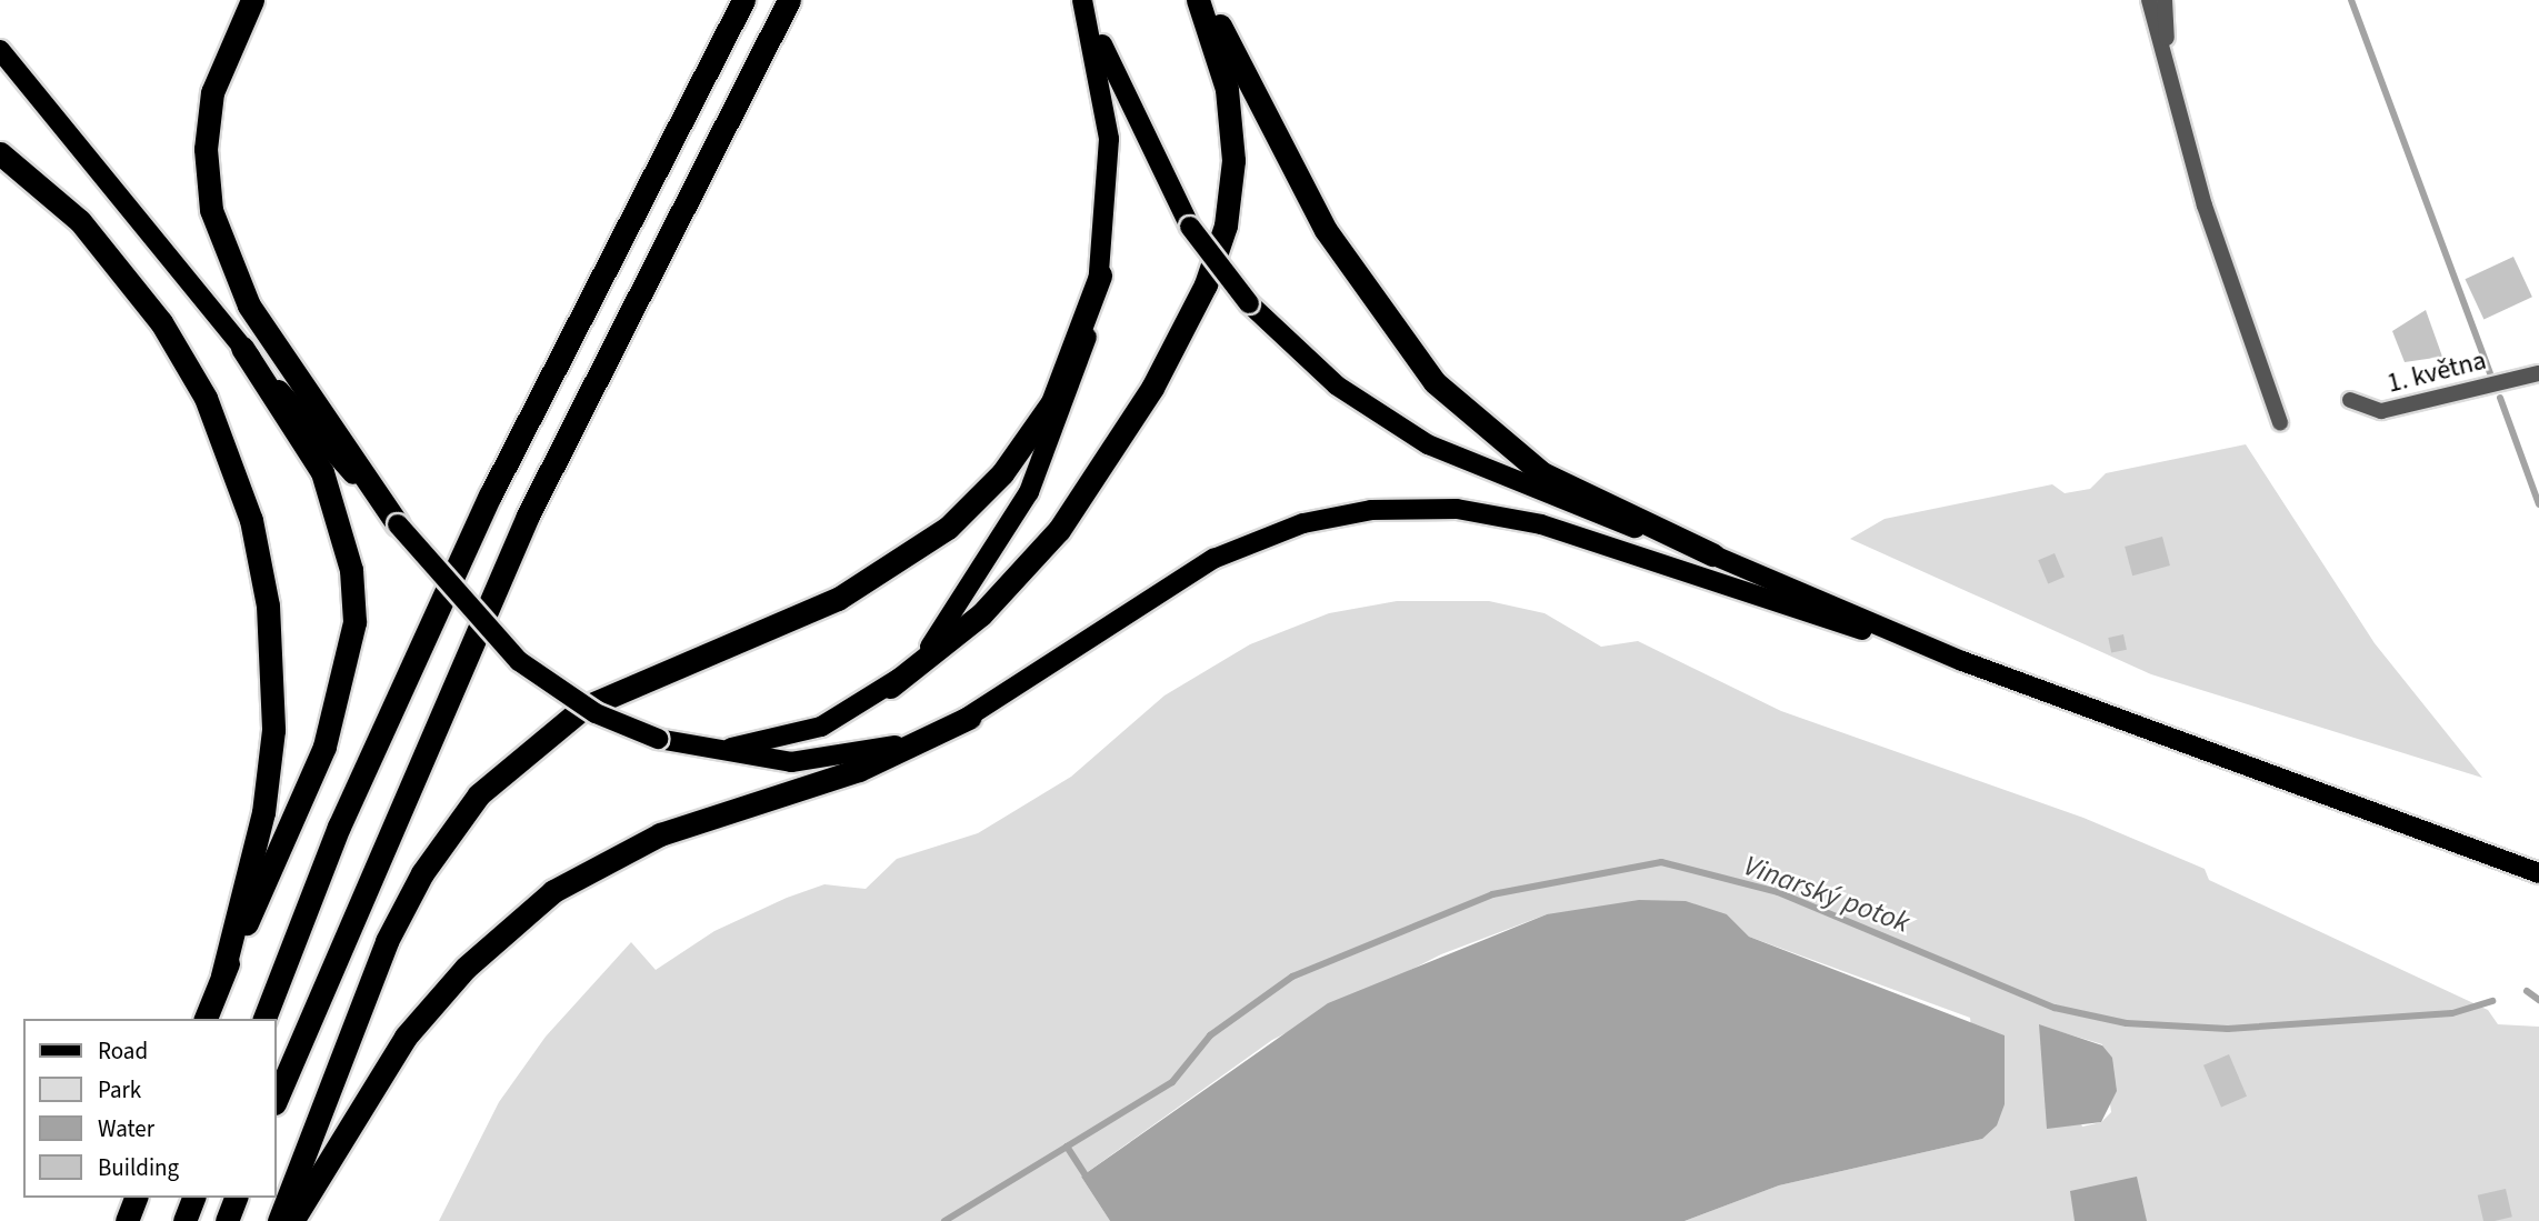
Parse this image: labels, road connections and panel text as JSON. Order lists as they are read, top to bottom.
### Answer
{
  "streets": {
    "street": ["1. května"]
  },
  "water": ["Vinarský potok"],
  "legend": [
    "Road",
    "Park",
    "Water",
    "Building"
  ]
}
